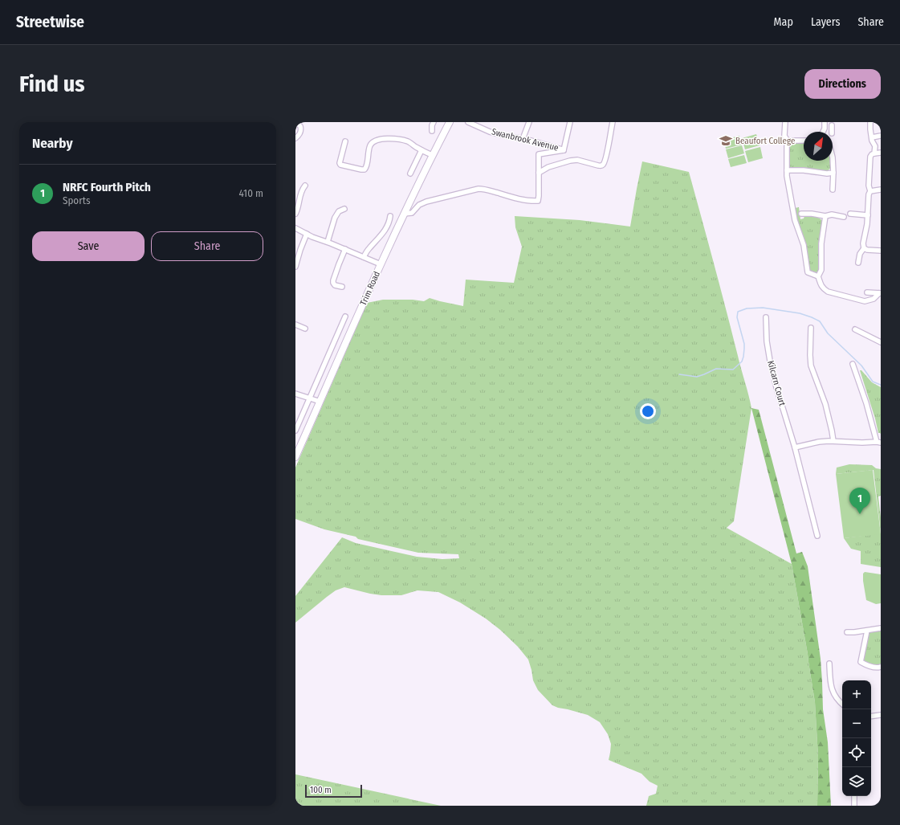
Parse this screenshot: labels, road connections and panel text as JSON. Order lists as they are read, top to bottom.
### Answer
{
  "streets": {
    "main road": ["Trim Road"],
    "street": ["Swanbrook Avenue", "Kilcarn Court"]
  },
  "places": {
    "school or university": ["Beaufort College"]
  },
  "scale_bar": "100 m",
  "north": "top right",
  "page": {
    "header": "Streetwise",
    "nav": ["Map", "Layers", "Share"],
    "buttons": [
      "Directions",
      ["Save", "Share"]
    ],
    "title": "Find us",
    "heading": "Nearby",
    "list": [
      {
        "mark": "1",
        "name": "NRFC Fourth Pitch",
        "note": "Sports",
        "value": "410 m"
      }
    ],
    "pins": "1",
    "map_buttons": ["+", "−"],
    "scale": "100 m"
  }
}
